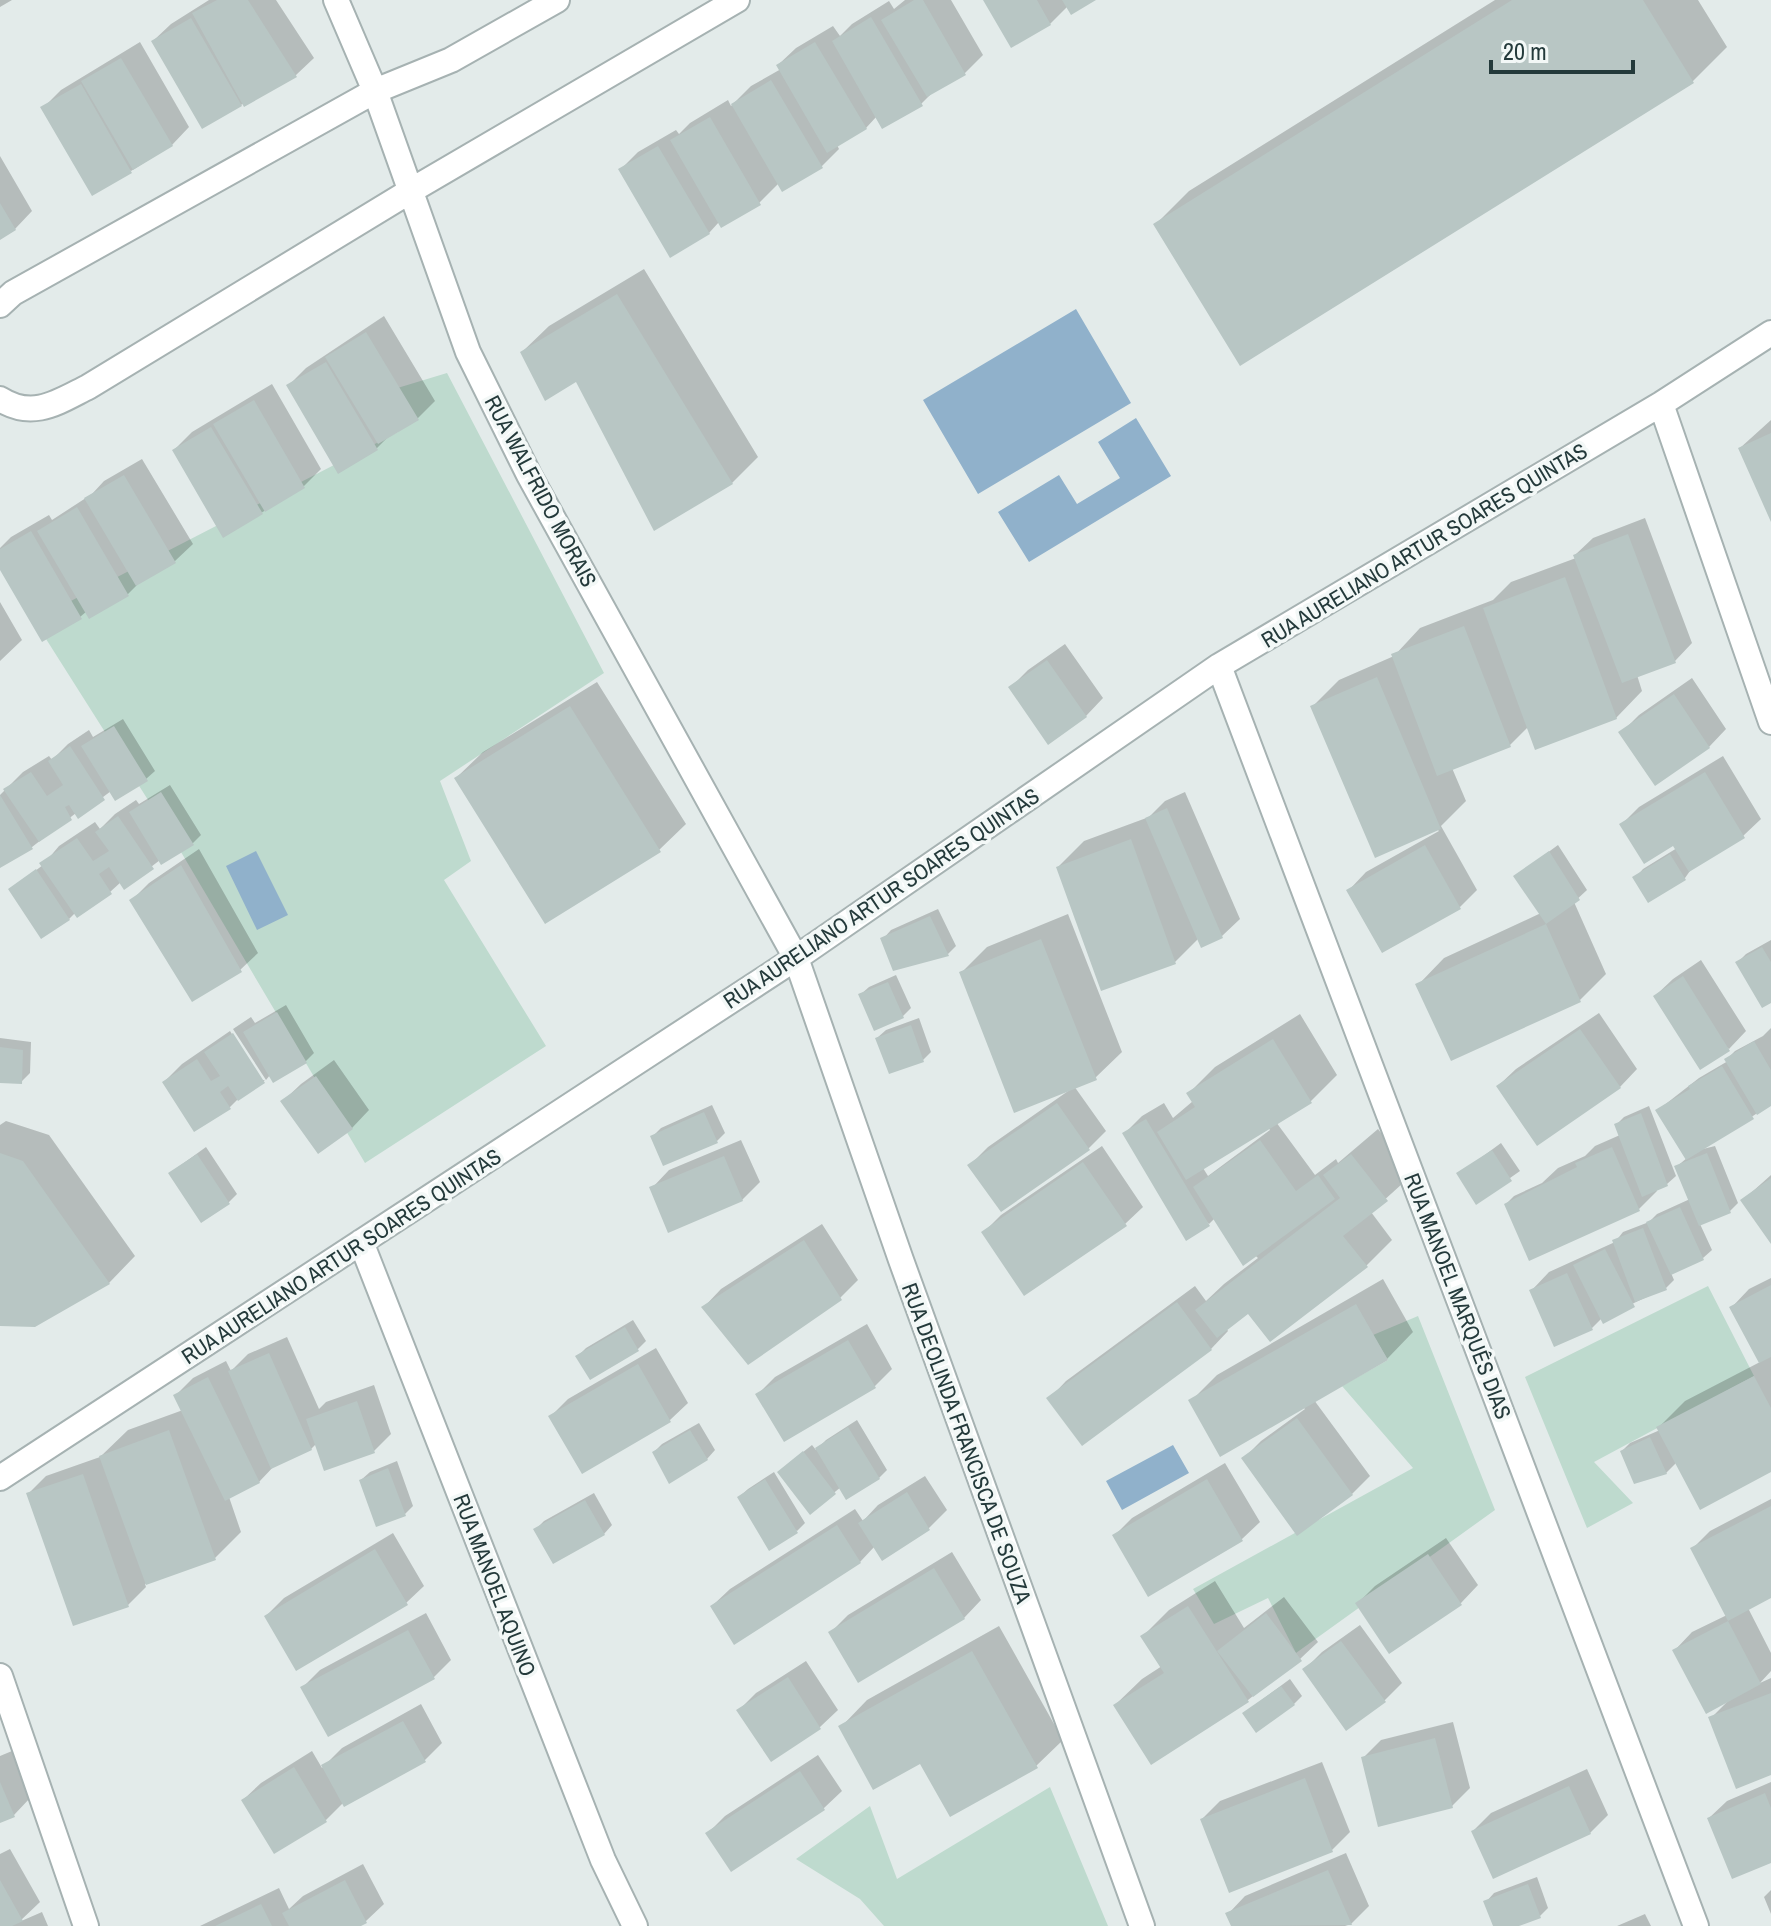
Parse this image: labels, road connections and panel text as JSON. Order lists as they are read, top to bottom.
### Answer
{
  "streets": {
    "street": [
      "RUA WALFRIDO MORAIS",
      "RUA AURELIANO ARTUR SOARES QUINTAS",
      "RUA MANOEL MARQUÊS DIAS",
      "RUA DEOLINDA FRANCISCA DE SOUZA",
      "RUA MANOEL AQUINO"
    ]
  },
  "crossings": [
    ["RUA WALFRIDO MORAIS", "RUA AURELIANO ARTUR SOARES QUINTAS"],
    ["RUA WALFRIDO MORAIS", "RUA DEOLINDA FRANCISCA DE SOUZA"],
    ["RUA AURELIANO ARTUR SOARES QUINTAS", "RUA MANOEL MARQUÊS DIAS"],
    ["RUA AURELIANO ARTUR SOARES QUINTAS", "RUA DEOLINDA FRANCISCA DE SOUZA"],
    ["RUA AURELIANO ARTUR SOARES QUINTAS", "RUA MANOEL AQUINO"]
  ],
  "scale_bar": "20 m"
}
